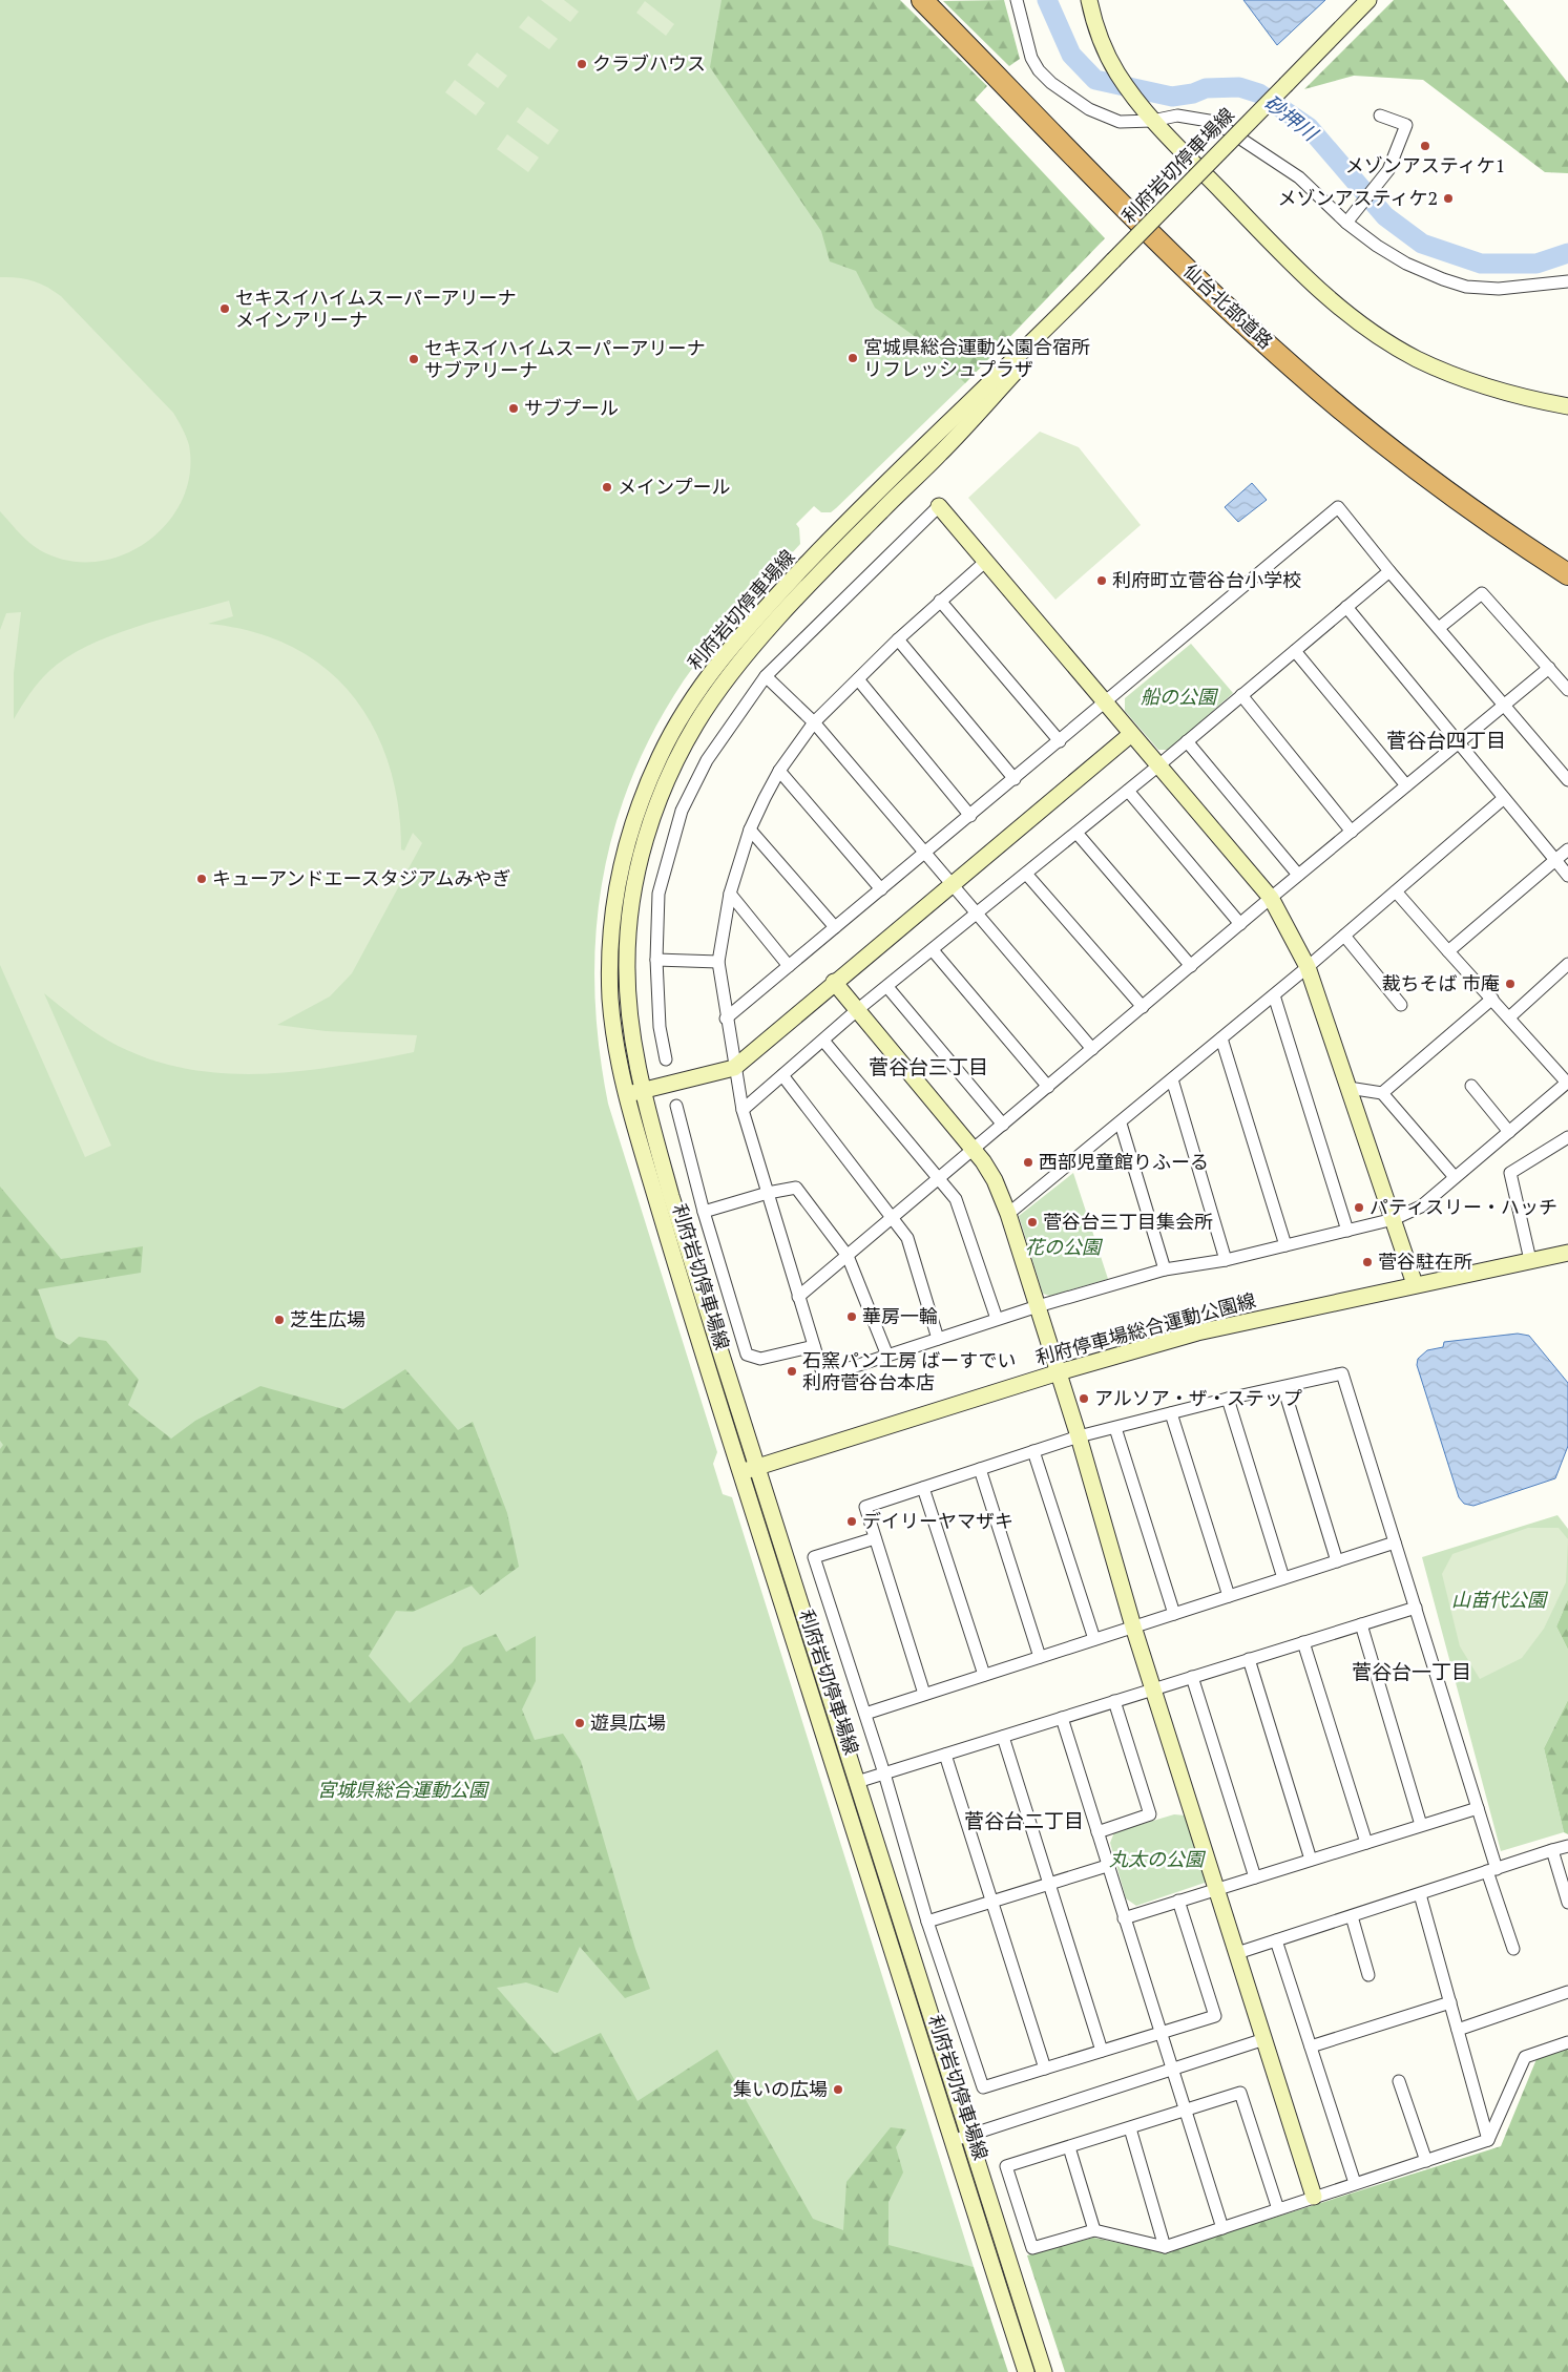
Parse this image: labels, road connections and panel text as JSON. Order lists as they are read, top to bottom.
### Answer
{
  "streets": {
    "highway": ["仙台北部道路"],
    "main road": ["利府岩切停車場線", "利府停車場総合運動公園線"]
  },
  "crossings": [
    ["利府岩切停車場線", "利府停車場総合運動公園線"]
  ],
  "districts": [
    "菅谷台四丁目",
    "菅谷台三丁目",
    "菅谷台一丁目",
    "菅谷台二丁目"
  ],
  "water": ["砂押川"],
  "parks": [
    "船の公園",
    "花の公園",
    "山苗代公園",
    "宮城県総合運動公園",
    "丸太の公園"
  ],
  "places": [
    "クラブハウス",
    "メゾンアスティケ1",
    "メゾンアスティケ2",
    "セキスイハイムスーパーアリーナ メインアリーナ",
    "宮城県総合運動公園合宿所 リフレッシュプラザ",
    "セキスイハイムスーパーアリーナ サブアリーナ",
    "サブプール",
    "メインプール",
    "利府町立菅谷台小学校",
    "キューアンドエースタジアムみやぎ",
    "裁ちそば 市庵",
    "西部児童館りふーる",
    "パティスリー・ハッチ",
    "菅谷台三丁目集会所",
    "菅谷駐在所",
    "華房一輪",
    "芝生広場",
    "石窯パン工房 ばーすでい 利府菅谷台本店",
    "アルソア・ザ・ステップ",
    "デイリーヤマザキ",
    "遊具広場",
    "集いの広場"
  ]
}
